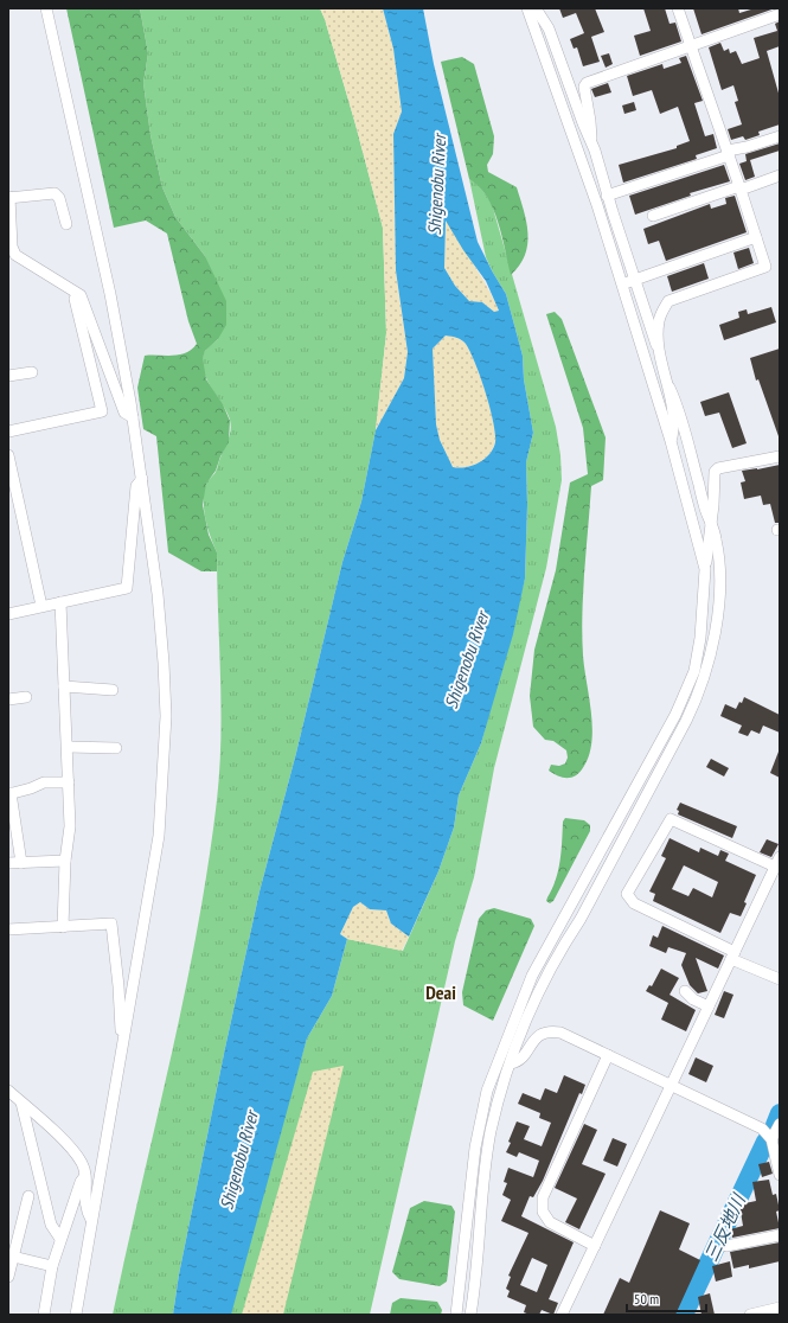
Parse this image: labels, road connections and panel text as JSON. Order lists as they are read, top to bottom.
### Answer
{
  "districts": ["Deai"],
  "water": ["Shigenobu River", "三反地川"],
  "scale_bar": "50 m"
}
